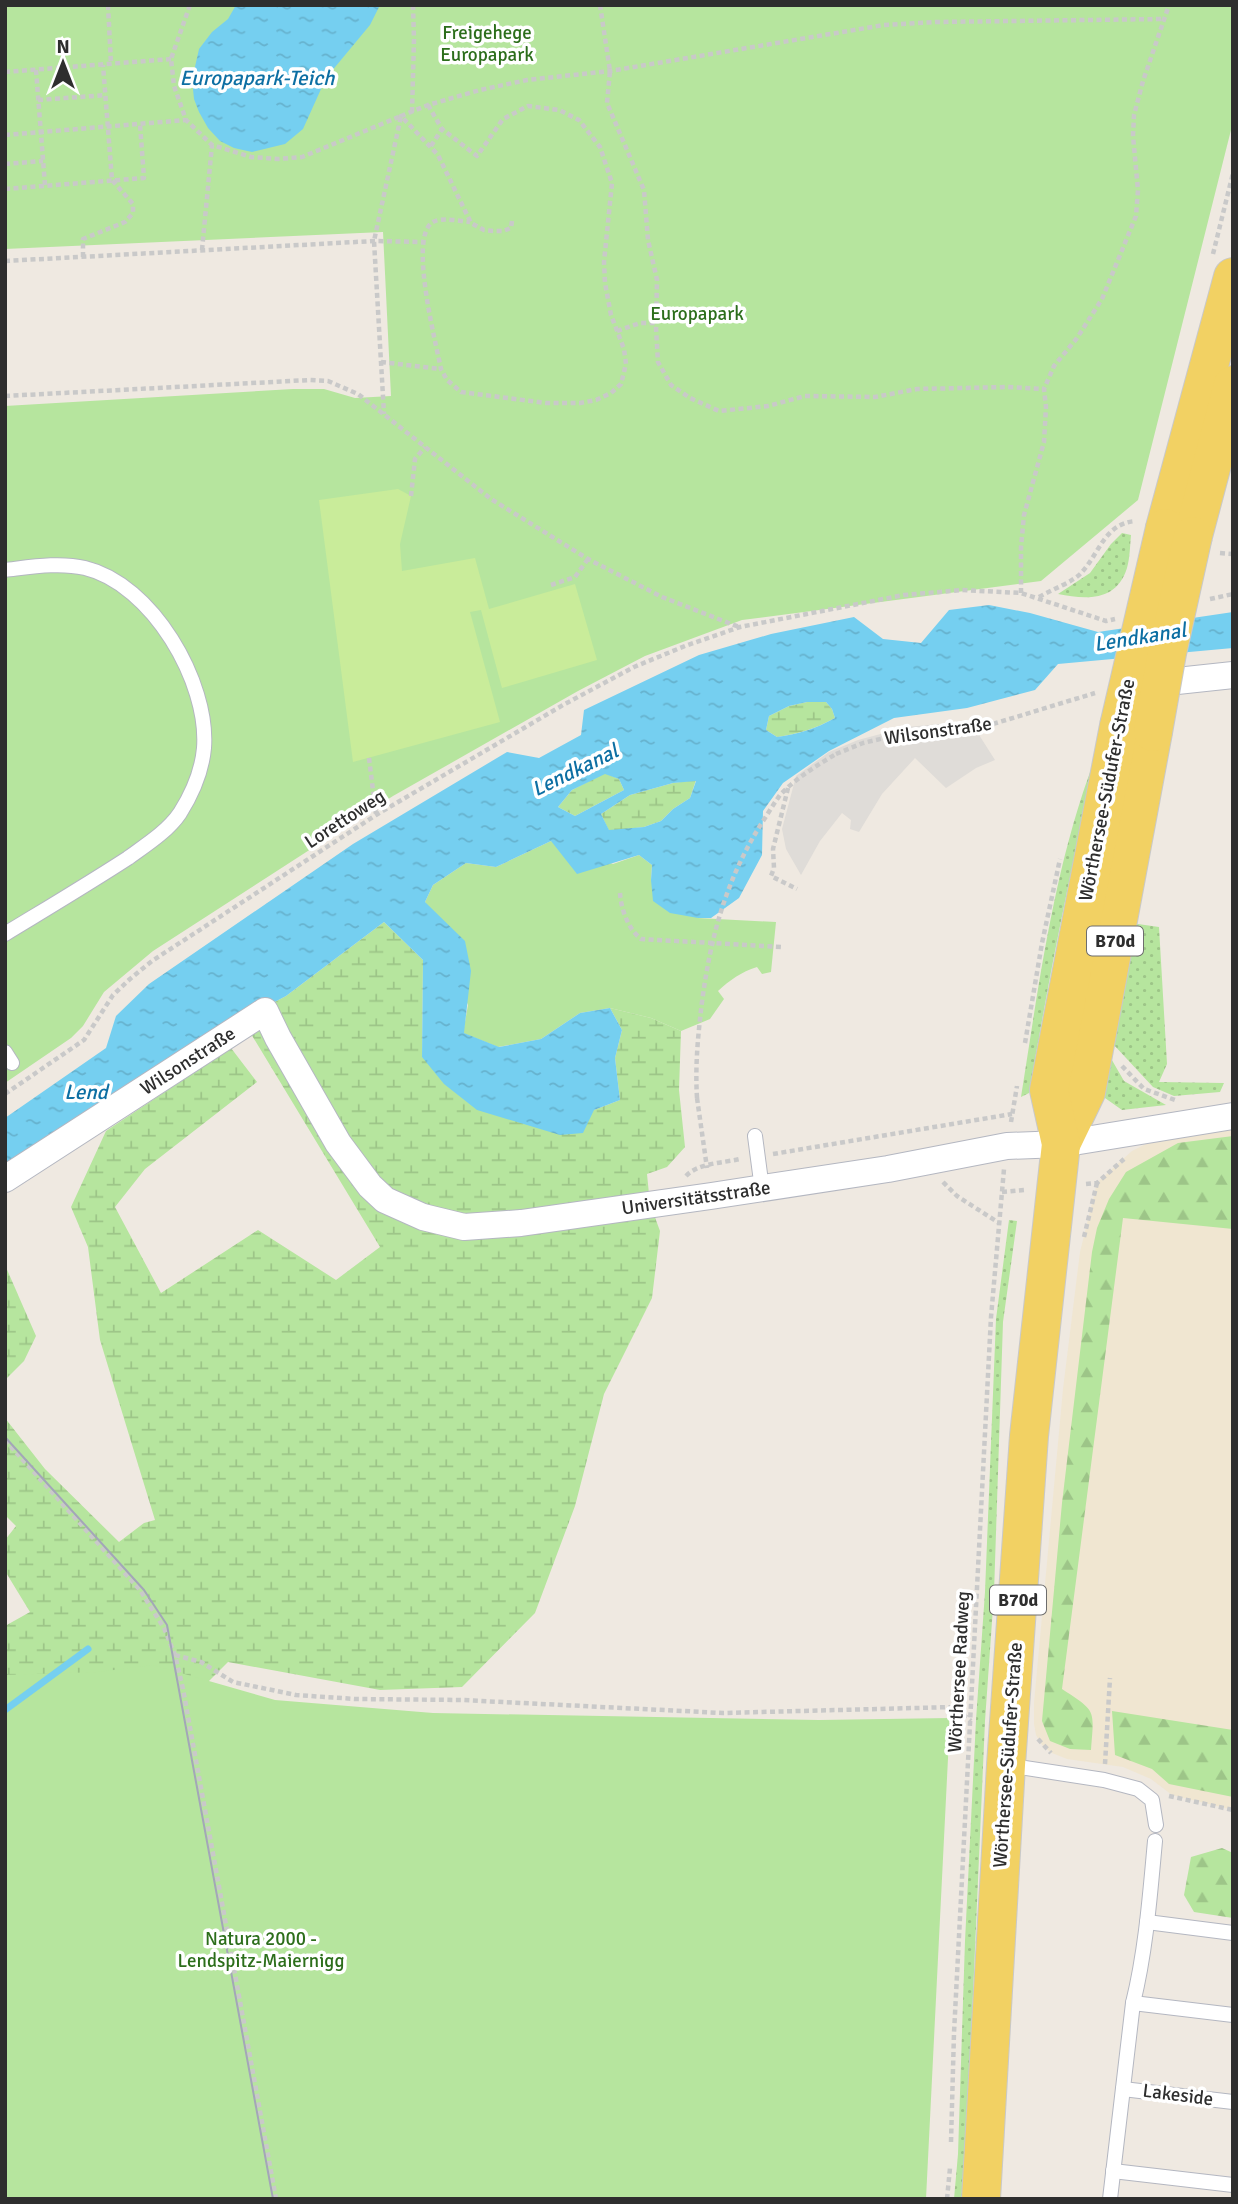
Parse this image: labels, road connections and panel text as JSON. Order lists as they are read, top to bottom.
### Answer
{
  "streets": {
    "main road": ["Wörthersee-Südufer-Straße", "B70d"],
    "street": ["Wilsonstraße", "Universitätsstraße"],
    "lane": ["Lakeside"],
    "path": ["Lorettoweg", "Wörthersee Radweg"]
  },
  "crossings": [
    ["Wilsonstraße", "Universitätsstraße"],
    ["Wörthersee-Südufer-Straße", "Lorettoweg"],
    ["Wörthersee-Südufer-Straße", "Universitätsstraße"],
    ["Universitätsstraße", "Wörthersee Radweg"]
  ],
  "water": ["Europapark-Teich", "Lendkanal", "Lend"],
  "parks": ["Freigehege Europapark", "Europapark", "Natura 2000 - Lendspitz-Maiernigg"],
  "north": "top"
}
